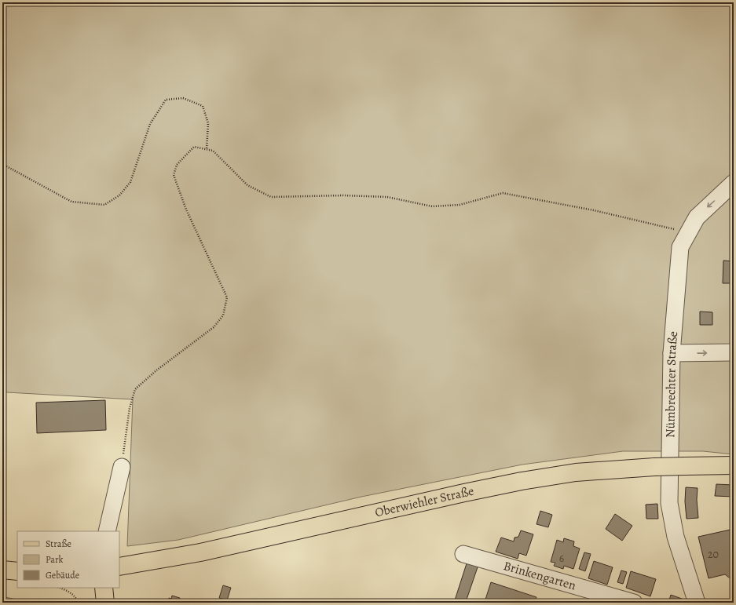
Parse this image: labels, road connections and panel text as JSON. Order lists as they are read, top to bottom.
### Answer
{
  "streets": {
    "main road": ["Oberwiehler Straße"],
    "street": ["Nümbrechter Straße", "Brinkengarten"]
  },
  "house_numbers": ["20", "6"],
  "legend": ["Straße", "Park", "Gebäude"]
}
